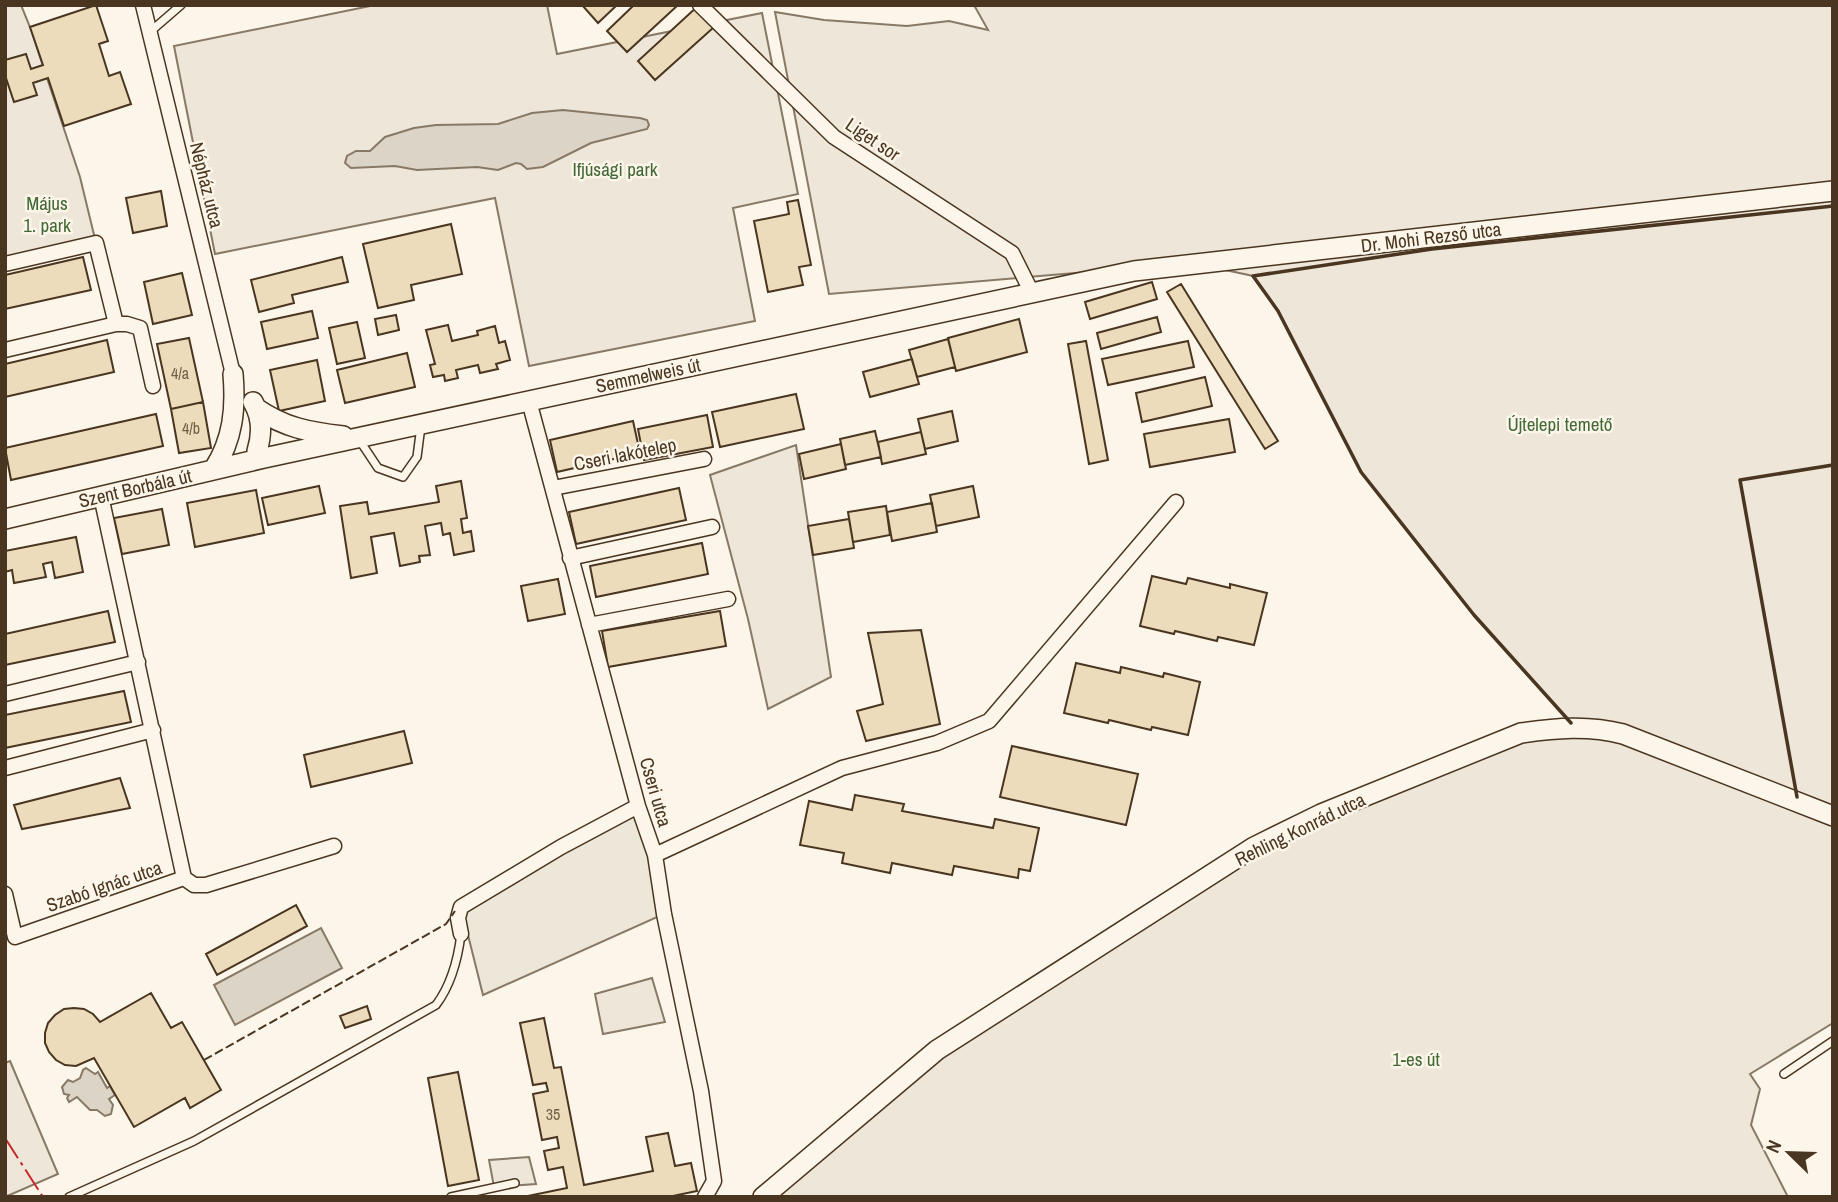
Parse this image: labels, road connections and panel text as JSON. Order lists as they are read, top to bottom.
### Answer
{
  "streets": {
    "street": [
      "Liget sor",
      "Népház utca",
      "Dr. Mohi Rezső utca",
      "Semmelweis út",
      "Cseri lakótelep",
      "Szent Borbála út",
      "Cseri utca",
      "Rehling Konrád utca",
      "Szabó Ignác utca"
    ]
  },
  "crossings": [
    ["Liget sor", "Dr. Mohi Rezső utca"],
    ["Liget sor", "Semmelweis út"],
    ["Dr. Mohi Rezső utca", "Semmelweis út"],
    ["Semmelweis út", "Szent Borbála út"],
    ["Semmelweis út", "Cseri utca"],
    ["Cseri lakótelep", "Cseri utca"],
    ["Szent Borbála út", "Szabó Ignác utca"]
  ],
  "parks": [
    "Ifjúsági park",
    "Május 1. park",
    "Újtelepi temető",
    "1-es út"
  ],
  "house_numbers": ["4/a", "4/b", "35"],
  "north": "top left"
}
